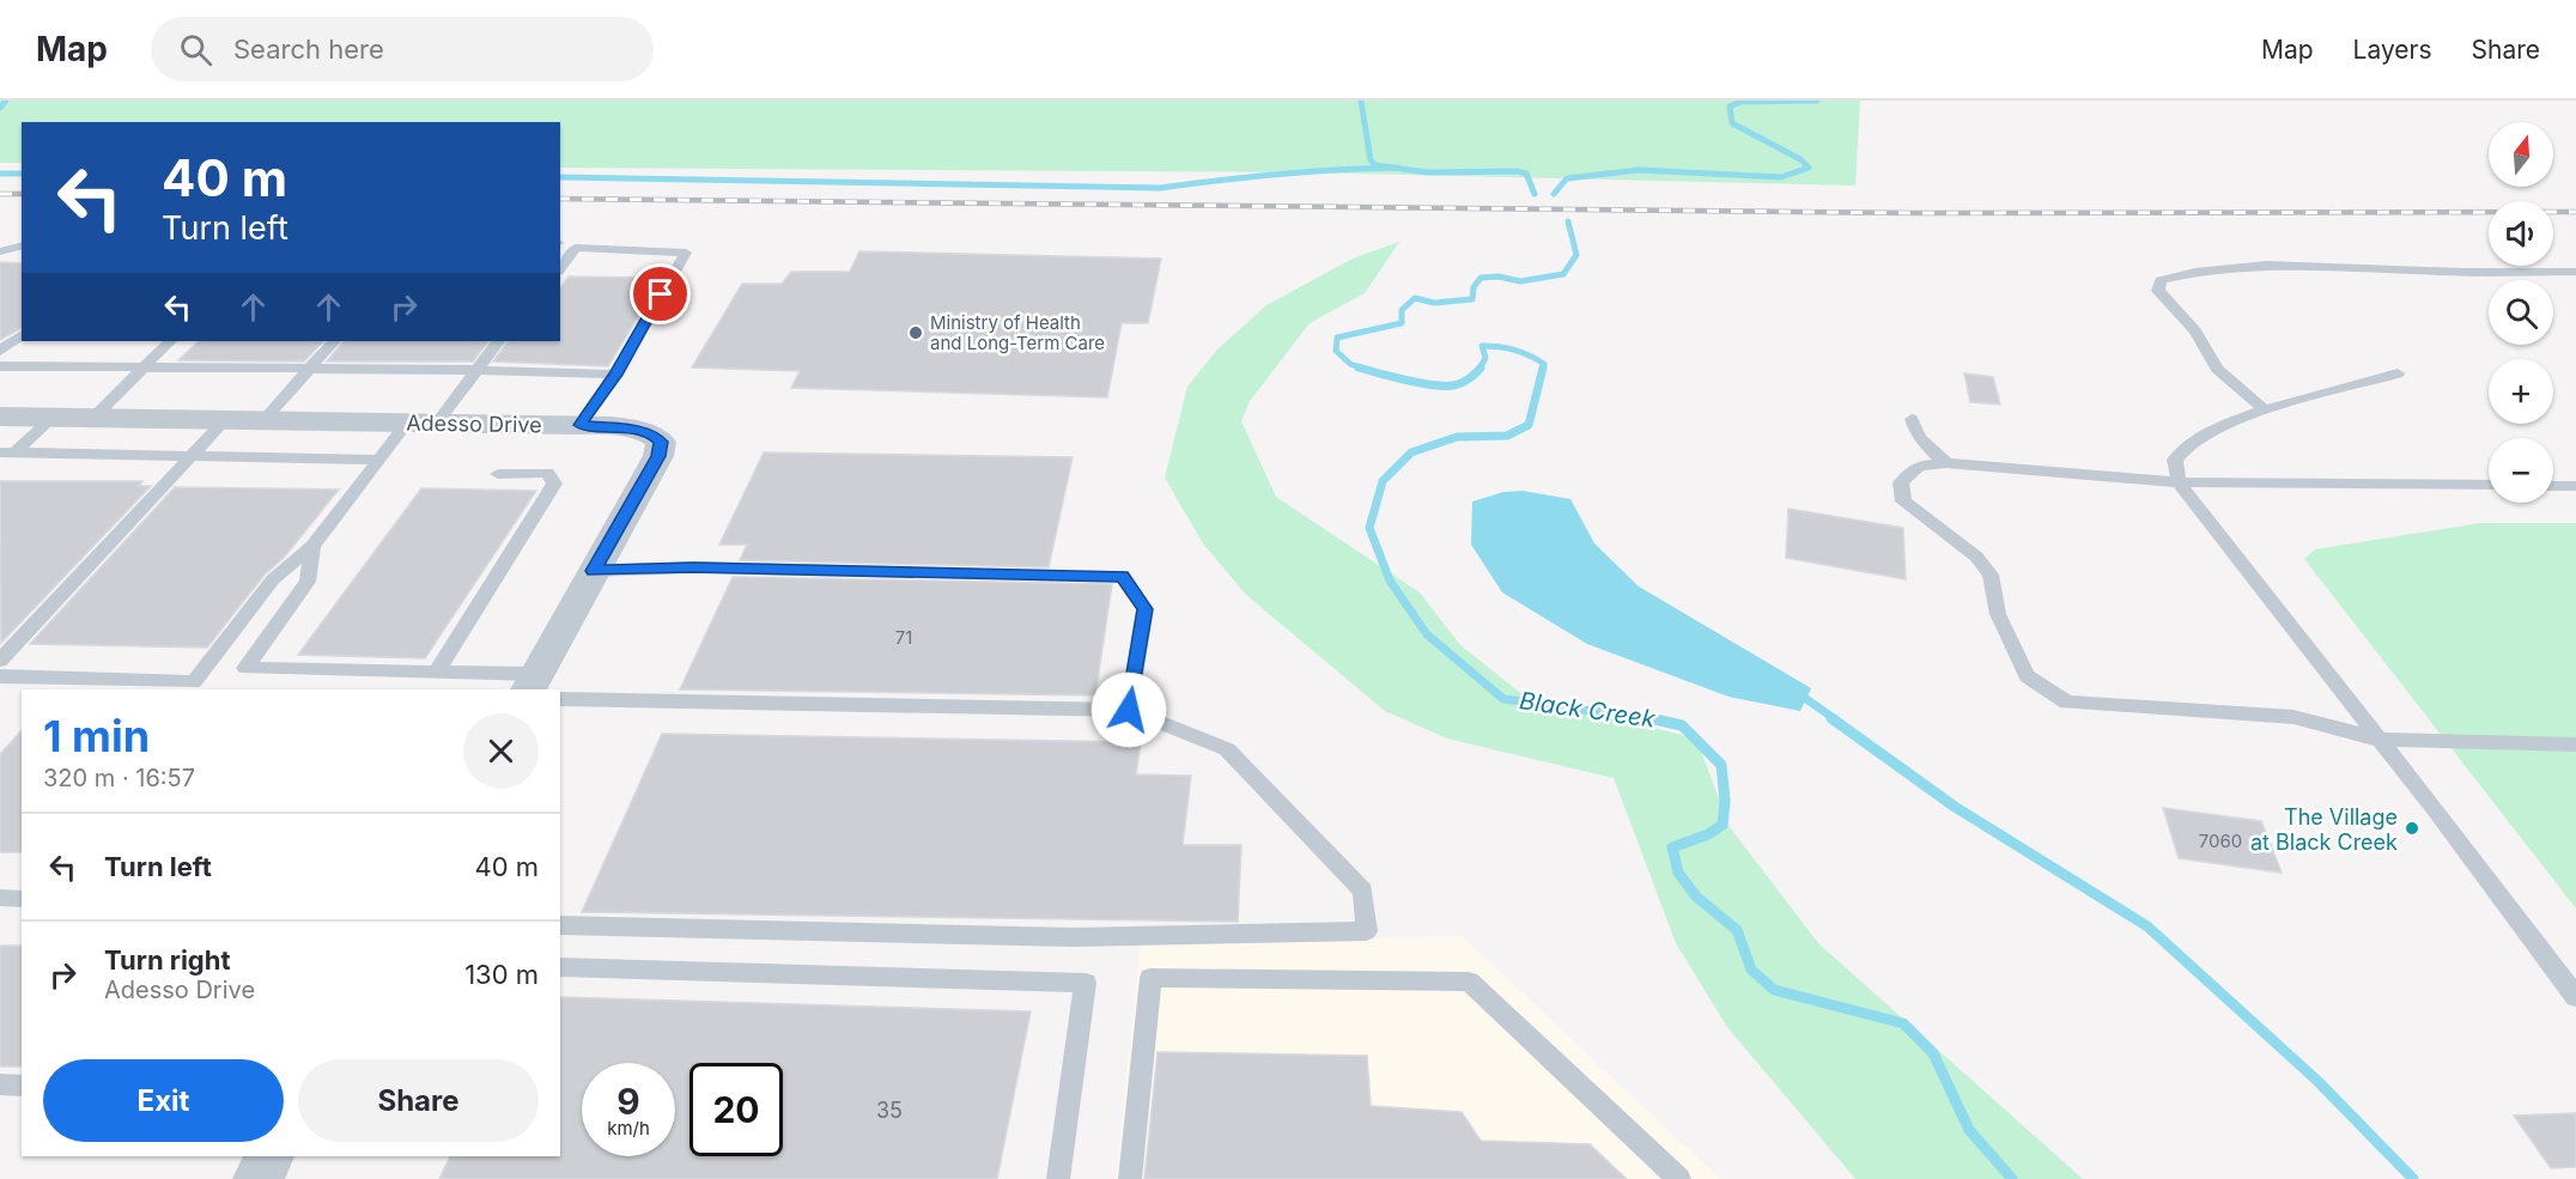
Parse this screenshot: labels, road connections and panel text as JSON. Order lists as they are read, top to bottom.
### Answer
{
  "streets": {
    "street": ["Adesso Drive"]
  },
  "water": ["Black Creek"],
  "places": ["Ministry of Health and Long-Term Care", "The Village at Black Creek"],
  "house_numbers": ["71", "7060", "35"],
  "north": "top",
  "page": {
    "header": "Map",
    "search": "Search here",
    "nav": ["Map", "Layers", "Share"],
    "map_buttons": ["+", "−"],
    "turn": ["40 m", "Turn left"],
    "heading": ["1 min", "320 m · 16:57"],
    "list": [
      {
        "name": "Turn left",
        "value": "40 m"
      },
      {
        "name": "Turn right",
        "note": "Adesso Drive",
        "value": "130 m"
      }
    ],
    "buttons": ["Exit", "Share"],
    "speed": "9 km/h",
    "limit": "20"
  }
}
